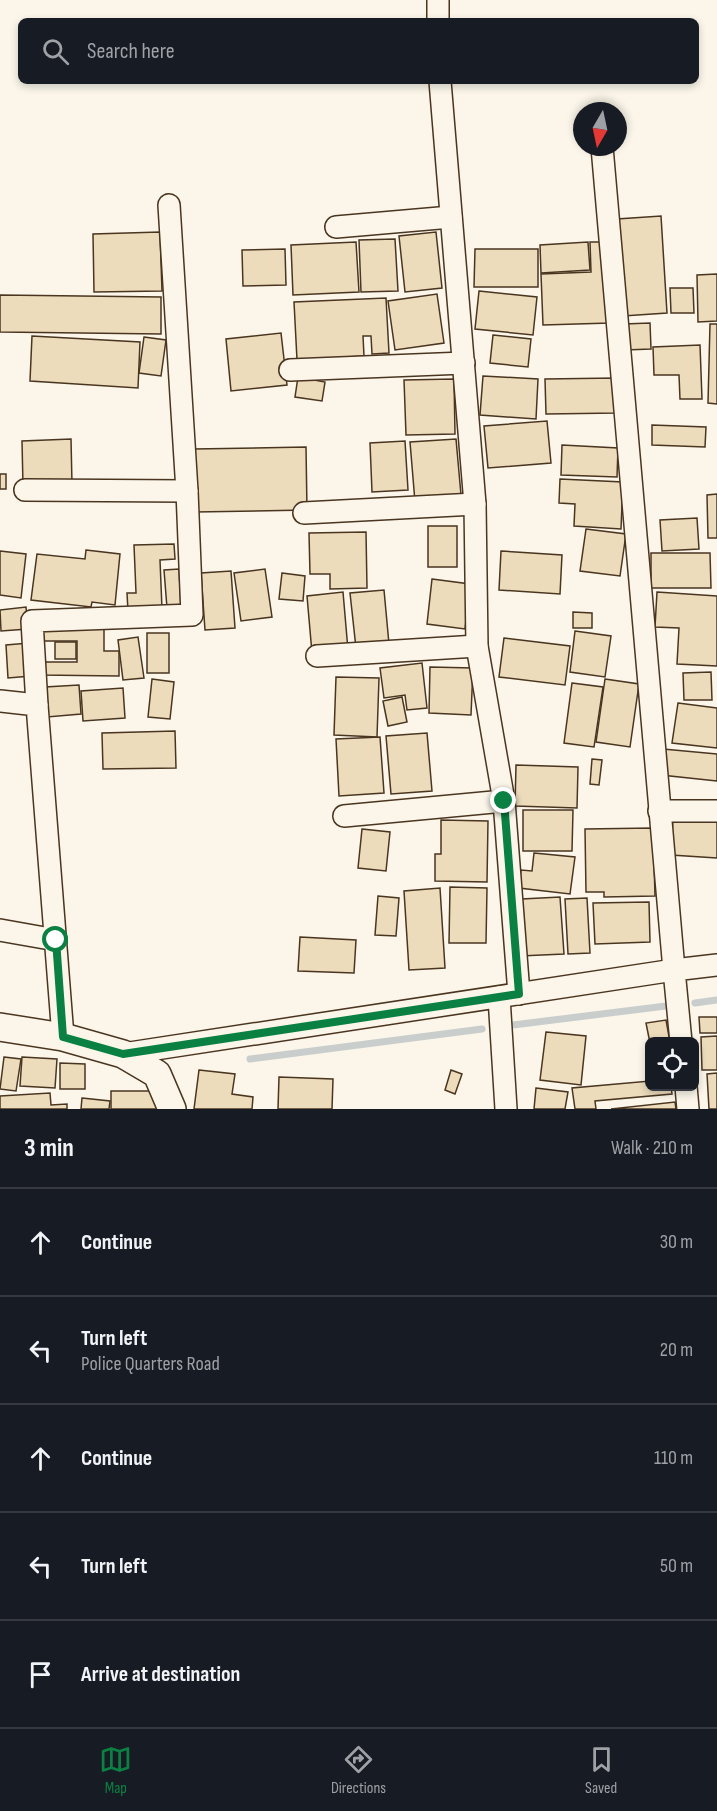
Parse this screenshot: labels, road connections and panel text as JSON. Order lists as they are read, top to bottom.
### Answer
{
  "north": "bottom",
  "page": {
    "search": "Search here",
    "heading": ["3 min", "Walk · 210 m"],
    "list": [
      ["Continue", "30 m"],
      ["Turn left", "Police Quarters Road", "20 m"],
      ["Continue", "110 m"],
      ["Turn left", "50 m"],
      "Arrive at destination"
    ],
    "nav": ["Map", "Directions", "Saved"]
  }
}
